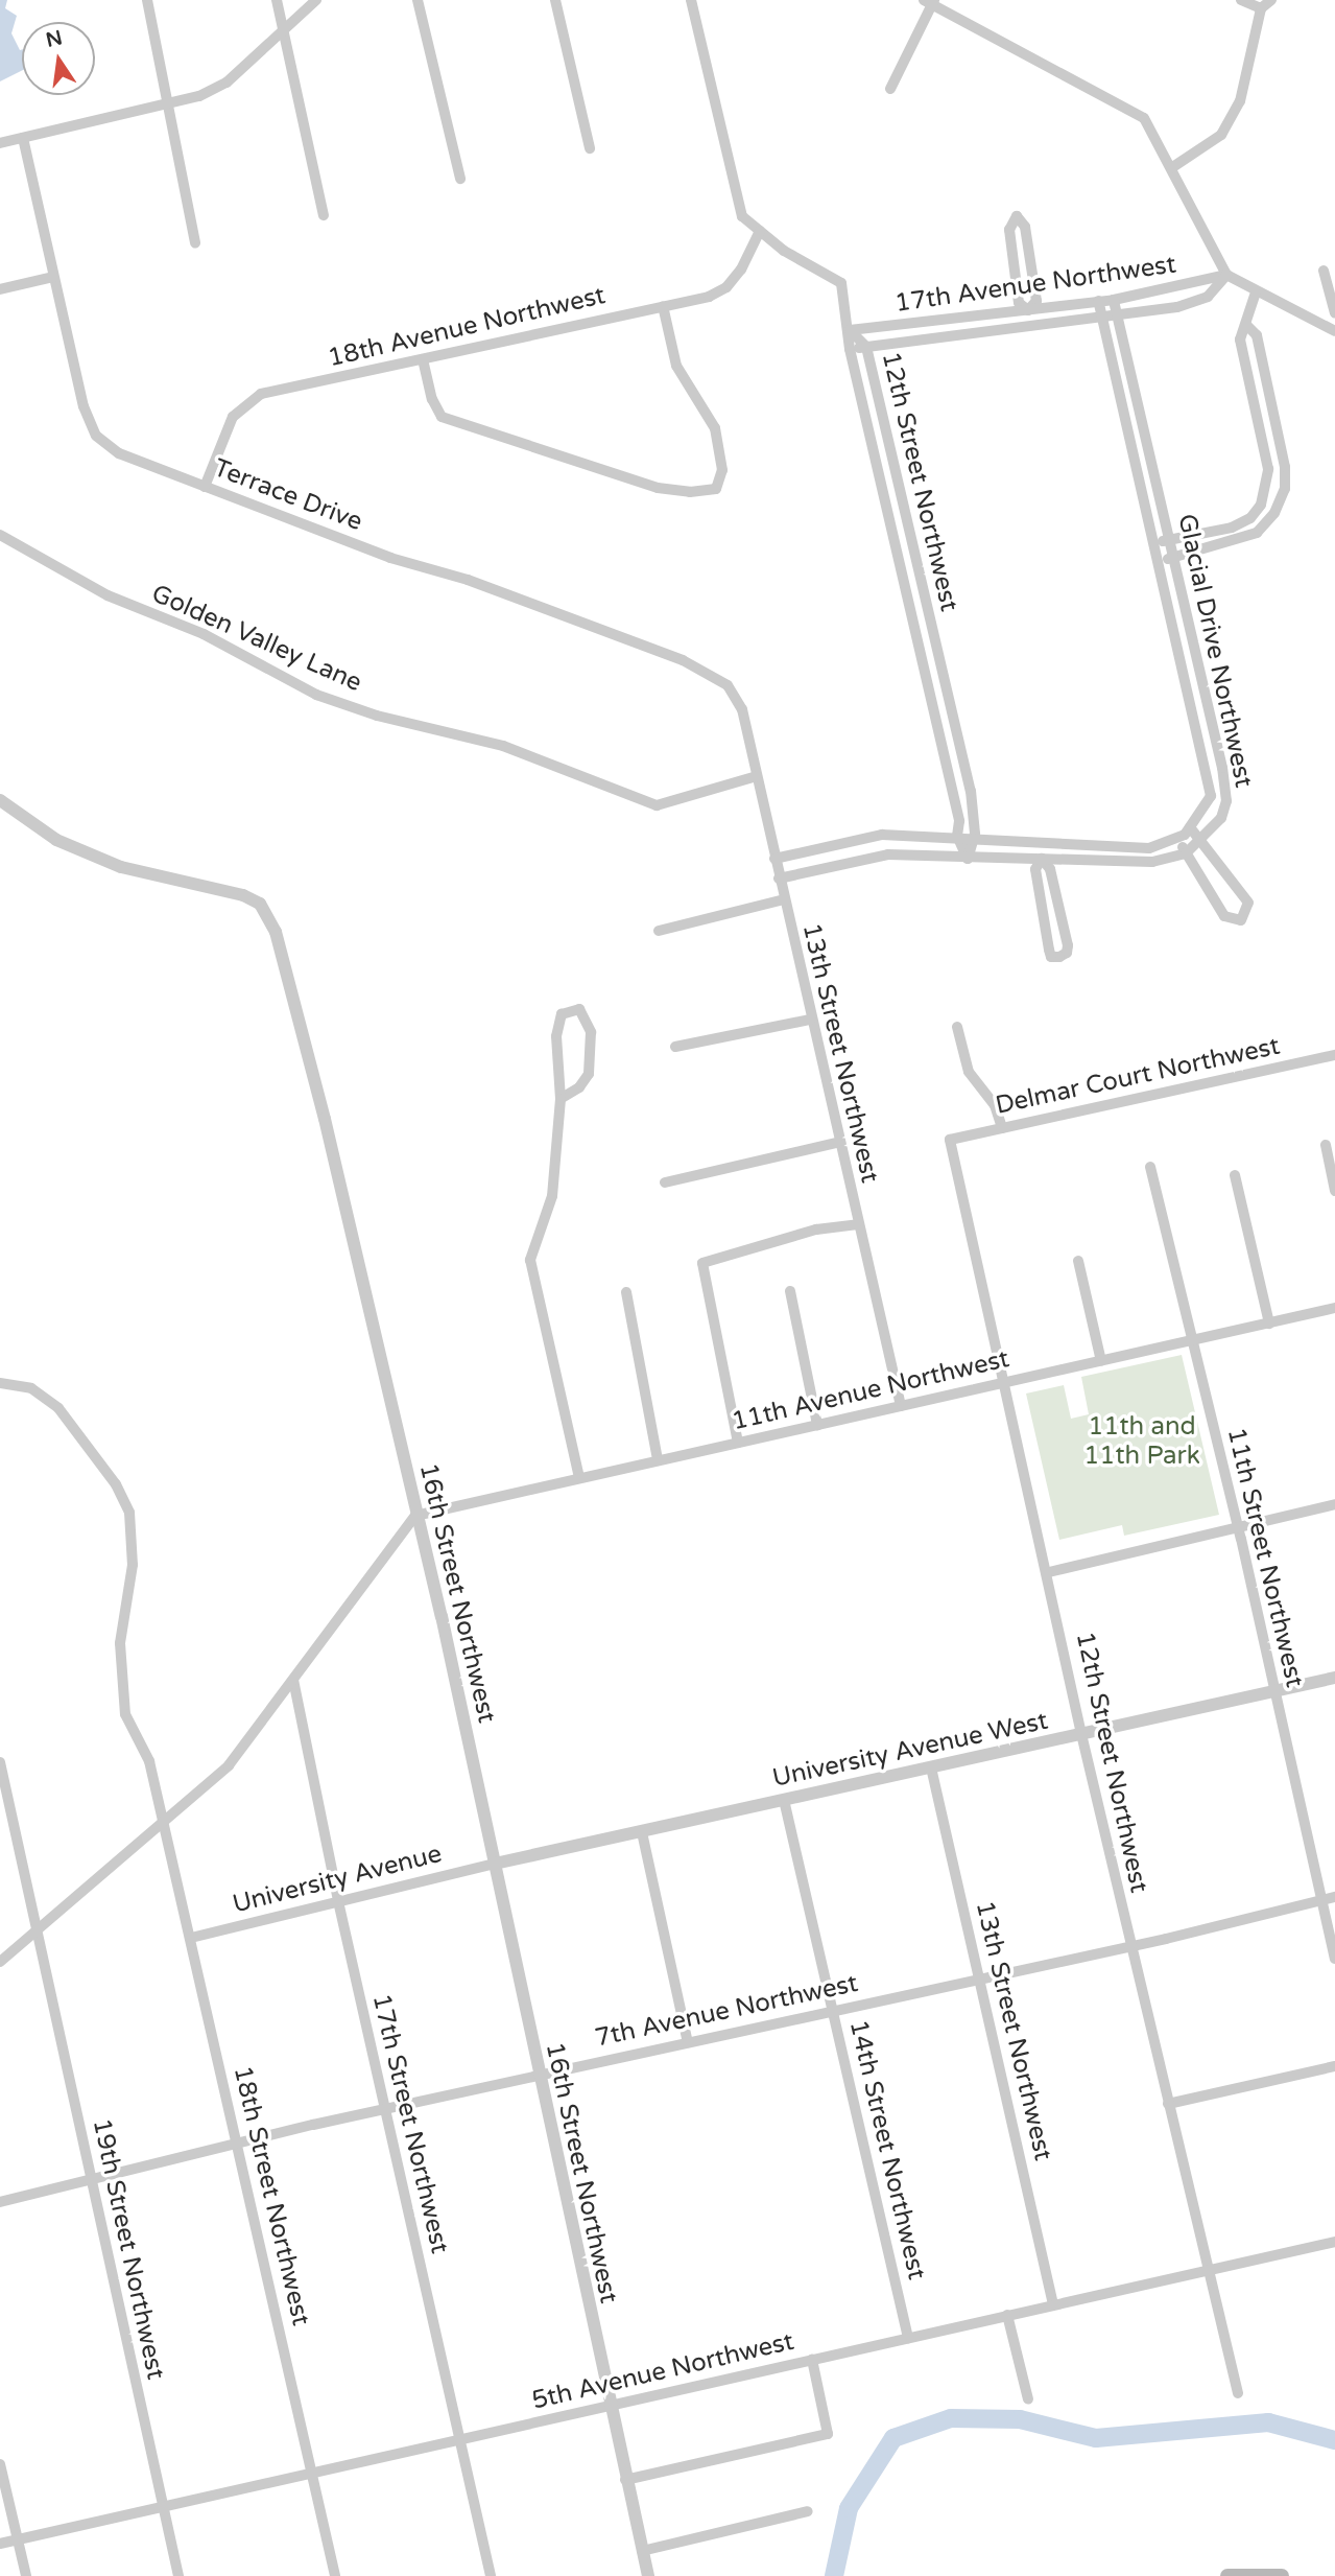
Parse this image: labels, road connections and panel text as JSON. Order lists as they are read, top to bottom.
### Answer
{
  "streets": {
    "street": [
      "17th Avenue Northwest",
      "18th Avenue Northwest",
      "12th Street Northwest",
      "Terrace Drive",
      "Golden Valley Lane",
      "Glacial Drive Northwest",
      "13th Street Northwest",
      "Delmar Court Northwest",
      "11th Avenue Northwest",
      "11th Street Northwest",
      "16th Street Northwest",
      "University Avenue West",
      "University Avenue",
      "7th Avenue Northwest",
      "17th Street Northwest",
      "14th Street Northwest",
      "18th Street Northwest",
      "19th Street Northwest",
      "5th Avenue Northwest"
    ]
  },
  "crossings": [
    ["17th Avenue Northwest", "12th Street Northwest"],
    ["17th Avenue Northwest", "Glacial Drive Northwest"],
    ["18th Avenue Northwest", "12th Street Northwest"],
    ["18th Avenue Northwest", "Terrace Drive"],
    ["12th Street Northwest", "Glacial Drive Northwest"],
    ["12th Street Northwest", "Delmar Court Northwest"],
    ["12th Street Northwest", "11th Avenue Northwest"],
    ["12th Street Northwest", "University Avenue West"],
    ["12th Street Northwest", "7th Avenue Northwest"],
    ["12th Street Northwest", "5th Avenue Northwest"],
    ["Terrace Drive", "13th Street Northwest"],
    ["Golden Valley Lane", "13th Street Northwest"],
    ["Glacial Drive Northwest", "13th Street Northwest"],
    ["13th Street Northwest", "11th Avenue Northwest"],
    ["13th Street Northwest", "University Avenue West"],
    ["13th Street Northwest", "7th Avenue Northwest"],
    ["13th Street Northwest", "5th Avenue Northwest"],
    ["11th Avenue Northwest", "11th Street Northwest"],
    ["11th Avenue Northwest", "16th Street Northwest"],
    ["11th Street Northwest", "University Avenue West"],
    ["11th Street Northwest", "7th Avenue Northwest"],
    ["16th Street Northwest", "University Avenue West"],
    ["16th Street Northwest", "University Avenue"],
    ["16th Street Northwest", "7th Avenue Northwest"],
    ["16th Street Northwest", "5th Avenue Northwest"],
    ["University Avenue West", "University Avenue"],
    ["University Avenue West", "14th Street Northwest"],
    ["University Avenue", "17th Street Northwest"],
    ["University Avenue", "18th Street Northwest"],
    ["7th Avenue Northwest", "17th Street Northwest"],
    ["7th Avenue Northwest", "14th Street Northwest"],
    ["7th Avenue Northwest", "18th Street Northwest"],
    ["7th Avenue Northwest", "19th Street Northwest"],
    ["17th Street Northwest", "5th Avenue Northwest"],
    ["14th Street Northwest", "5th Avenue Northwest"],
    ["18th Street Northwest", "5th Avenue Northwest"],
    ["19th Street Northwest", "5th Avenue Northwest"]
  ],
  "parks": ["11th and 11th Park"],
  "north": "top"
}
